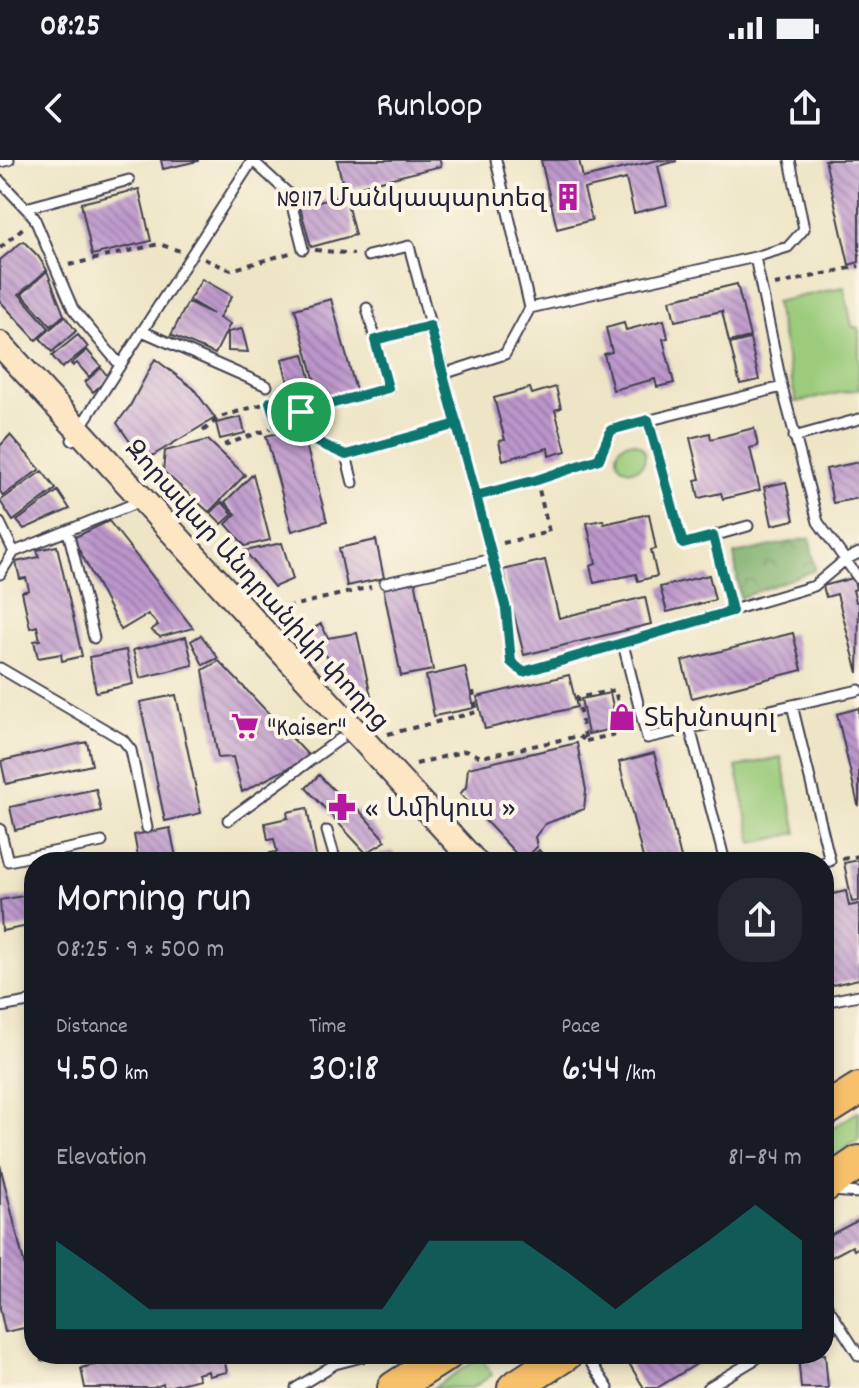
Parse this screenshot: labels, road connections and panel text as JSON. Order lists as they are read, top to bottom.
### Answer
{
  "streets": {
    "main road": ["Զորավար Անդրանիկի փողոց"]
  },
  "places": {
    "building": ["№117 Մանկապարտեզ"],
    "shop": ["Տեխնոպոլ"],
    "supermarket": ["\"Kaiser\""],
    "pharmacy": ["« Ամիկուս »"]
  },
  "page": {
    "status": "08:25",
    "header": "Runloop",
    "heading": ["Morning run", "08:25 · 9 × 500 m"],
    "stats": [
      ["Distance", "4.50 km"],
      ["Time", "30:18"],
      ["Pace", "6:44 /km"]
    ],
    "chart": ["Elevation", "81–84 m"]
  }
}
